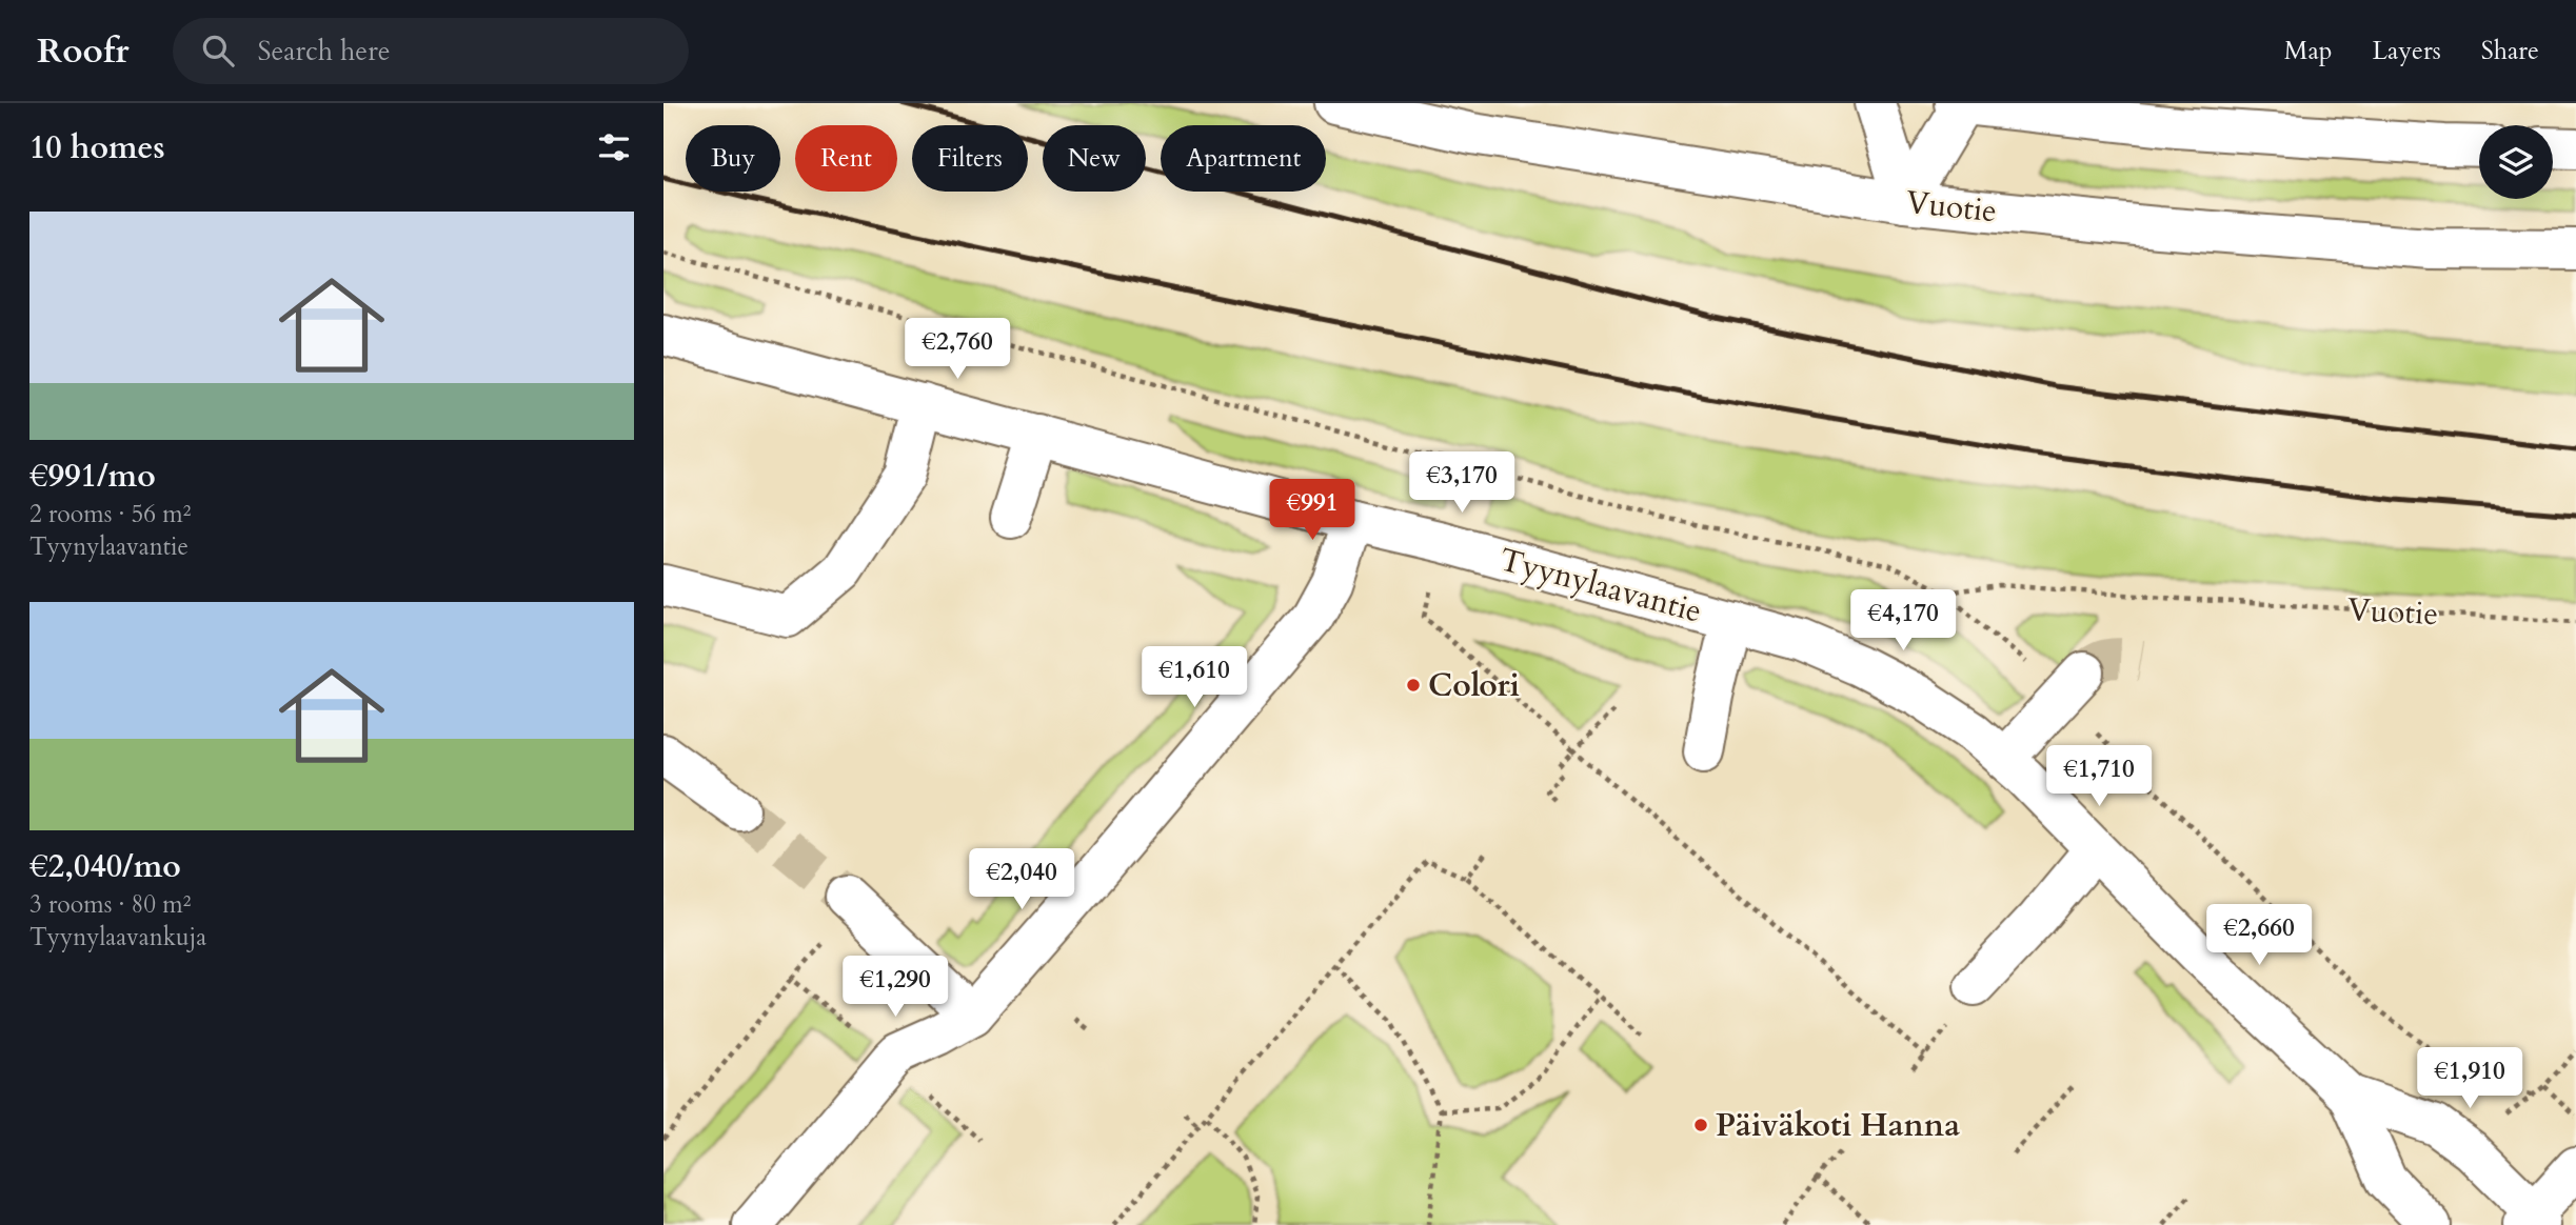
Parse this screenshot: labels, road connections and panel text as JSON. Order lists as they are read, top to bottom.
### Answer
{
  "streets": {
    "street": ["Vuotie", "Tyynylaavantie"]
  },
  "places": ["Colori", "Päiväkoti Hanna"],
  "page": {
    "header": "Roofr",
    "search": "Search here",
    "nav": ["Map", "Layers", "Share"],
    "heading": "10 homes",
    "chip": [
      "Buy",
      "Rent",
      "Filters",
      "New",
      "Apartment"
    ],
    "list": [
      {
        "name": "€991/mo",
        "note": "2 rooms · 56 m² · Tyynylaavantie"
      },
      {
        "name": "€2,040/mo",
        "note": "3 rooms · 80 m² · Tyynylaavankuja"
      }
    ],
    "price": [
      "€2,760",
      "€3,170",
      "€991",
      "€4,170",
      "€1,610",
      "€1,710",
      "€2,040",
      "€2,660",
      "€1,290",
      "€1,910"
    ]
  }
}
